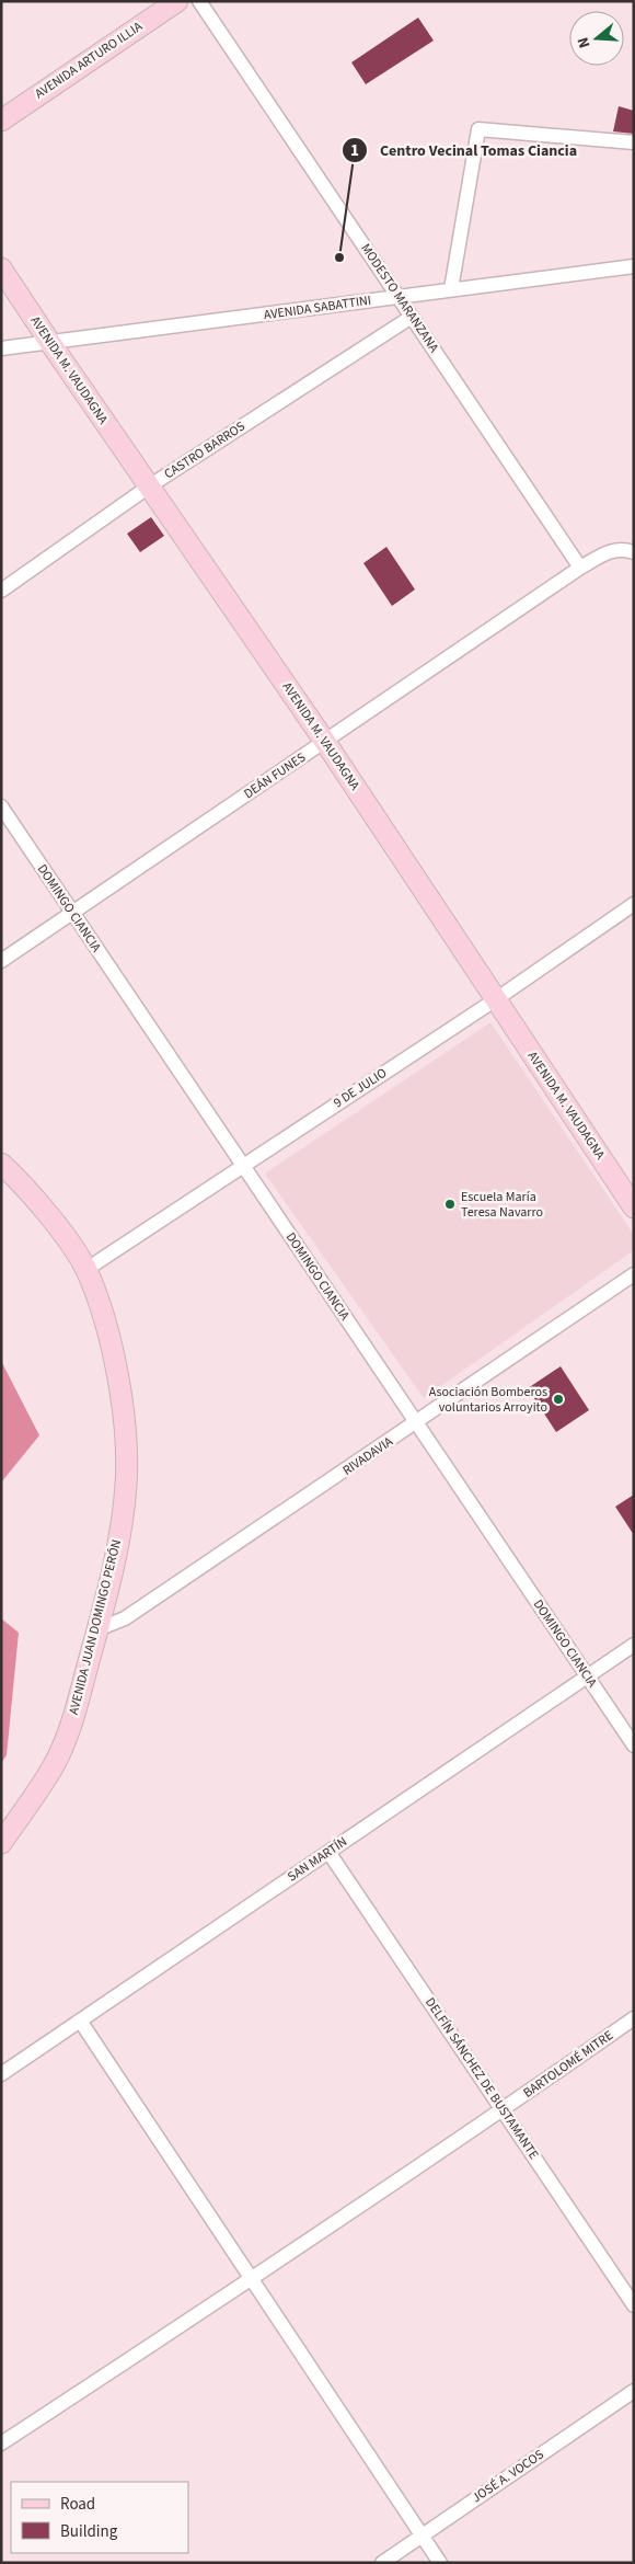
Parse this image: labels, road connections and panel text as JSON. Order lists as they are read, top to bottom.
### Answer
{
  "streets": {
    "main road": ["AVENIDA ARTURO ILLIA", "AVENIDA M. VAUDAGNA", "AVENIDA JUAN DOMINGO PERÓN"],
    "street": [
      "MODESTO MARANZANA",
      "AVENIDA SABATTINI",
      "CASTRO BARROS",
      "DEÁN FUNES",
      "DOMINGO CIANCIA",
      "9 DE JULIO",
      "RIVADAVIA",
      "SAN MARTÍN",
      "BARTOLOMÉ MITRE",
      "DELFÍN SÁNCHEZ DE BUSTAMANTE",
      "JOSÉ A. VOCOS"
    ]
  },
  "crossings": [
    ["MODESTO MARANZANA", "AVENIDA SABATTINI"],
    ["MODESTO MARANZANA", "CASTRO BARROS"],
    ["MODESTO MARANZANA", "DEÁN FUNES"],
    ["AVENIDA SABATTINI", "AVENIDA M. VAUDAGNA"],
    ["AVENIDA M. VAUDAGNA", "CASTRO BARROS"],
    ["AVENIDA M. VAUDAGNA", "DEÁN FUNES"],
    ["AVENIDA M. VAUDAGNA", "9 DE JULIO"],
    ["DEÁN FUNES", "DOMINGO CIANCIA"],
    ["DOMINGO CIANCIA", "9 DE JULIO"],
    ["DOMINGO CIANCIA", "RIVADAVIA"],
    ["DOMINGO CIANCIA", "SAN MARTÍN"],
    ["9 DE JULIO", "AVENIDA JUAN DOMINGO PERÓN"],
    ["RIVADAVIA", "AVENIDA JUAN DOMINGO PERÓN"],
    ["SAN MARTÍN", "DELFÍN SÁNCHEZ DE BUSTAMANTE"],
    ["BARTOLOMÉ MITRE", "DELFÍN SÁNCHEZ DE BUSTAMANTE"]
  ],
  "places": ["Centro Vecinal Tomas Ciancia", "Escuela María Teresa Navarro", "Asociación Bomberos voluntarios Arroyito"],
  "legend": ["Road", "Building"],
  "north": "left"
}
